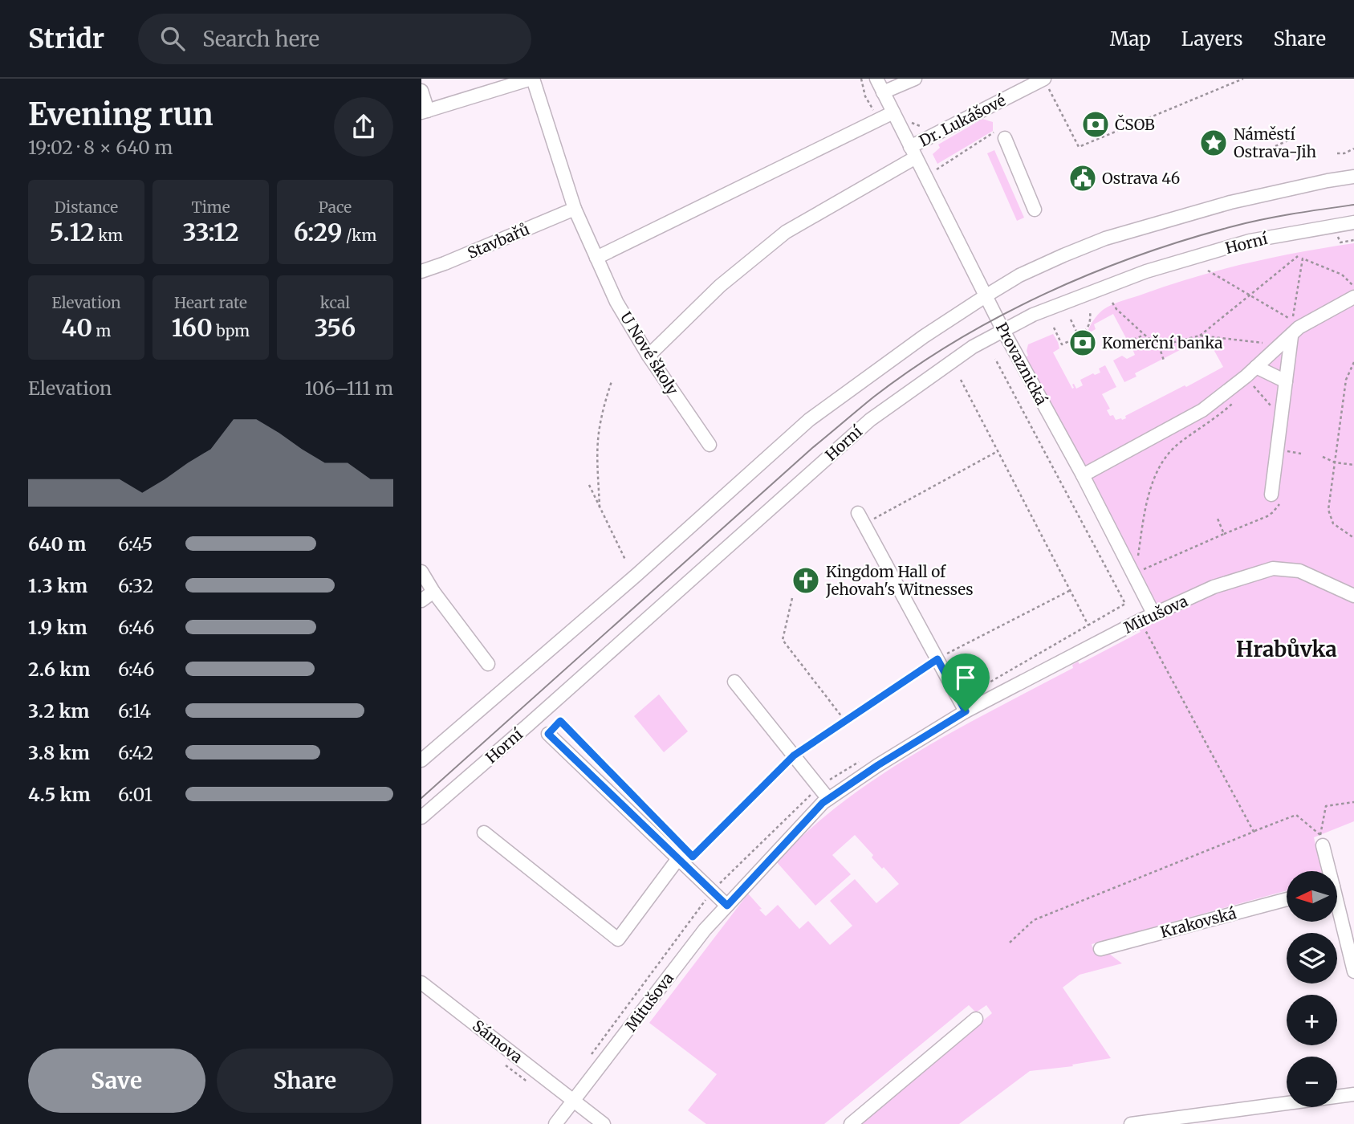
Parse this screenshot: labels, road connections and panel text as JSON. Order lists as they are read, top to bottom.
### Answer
{
  "streets": {
    "street": [
      "Dr. Lukášové",
      "Stavbařů",
      "Horní",
      "U Nové školy",
      "Provaznická",
      "Mitušova",
      "Krakovská",
      "Sámova"
    ]
  },
  "crossings": [
    ["Dr. Lukášové", "U Nové školy"],
    ["Dr. Lukášové", "Provaznická"],
    ["Stavbařů", "U Nové školy"],
    ["Horní", "Provaznická"],
    ["Provaznická", "Mitušova"],
    ["Mitušova", "Sámova"]
  ],
  "districts": ["Hrabůvka"],
  "places": {
    "bank": ["ČSOB", "Komerční banka"],
    "place": ["Náměstí Ostrava-Jih"],
    "public building": ["Ostrava 46"],
    "church": ["Kingdom Hall of Jehovah's Witnesses"]
  },
  "north": "left",
  "page": {
    "header": "Stridr",
    "search": "Search here",
    "nav": ["Map", "Layers", "Share"],
    "heading": ["Evening run", "19:02 · 8 × 640 m"],
    "stats": [
      ["Distance", "5.12 km"],
      ["Time", "33:12"],
      ["Pace", "6:29 /km"],
      ["Elevation", "40 m"],
      ["Heart rate", "160 bpm"],
      ["kcal", "356"]
    ],
    "chart": ["Elevation", "106–111 m"],
    "list": [
      {
        "name": "640 m",
        "note": "6:45"
      },
      {
        "name": "1.3 km",
        "note": "6:32"
      },
      {
        "name": "1.9 km",
        "note": "6:46"
      },
      {
        "name": "2.6 km",
        "note": "6:46"
      },
      {
        "name": "3.2 km",
        "note": "6:14"
      },
      {
        "name": "3.8 km",
        "note": "6:42"
      },
      {
        "name": "4.5 km",
        "note": "6:01"
      }
    ],
    "map_buttons": ["+", "−"],
    "buttons": ["Save", "Share"]
  }
}
